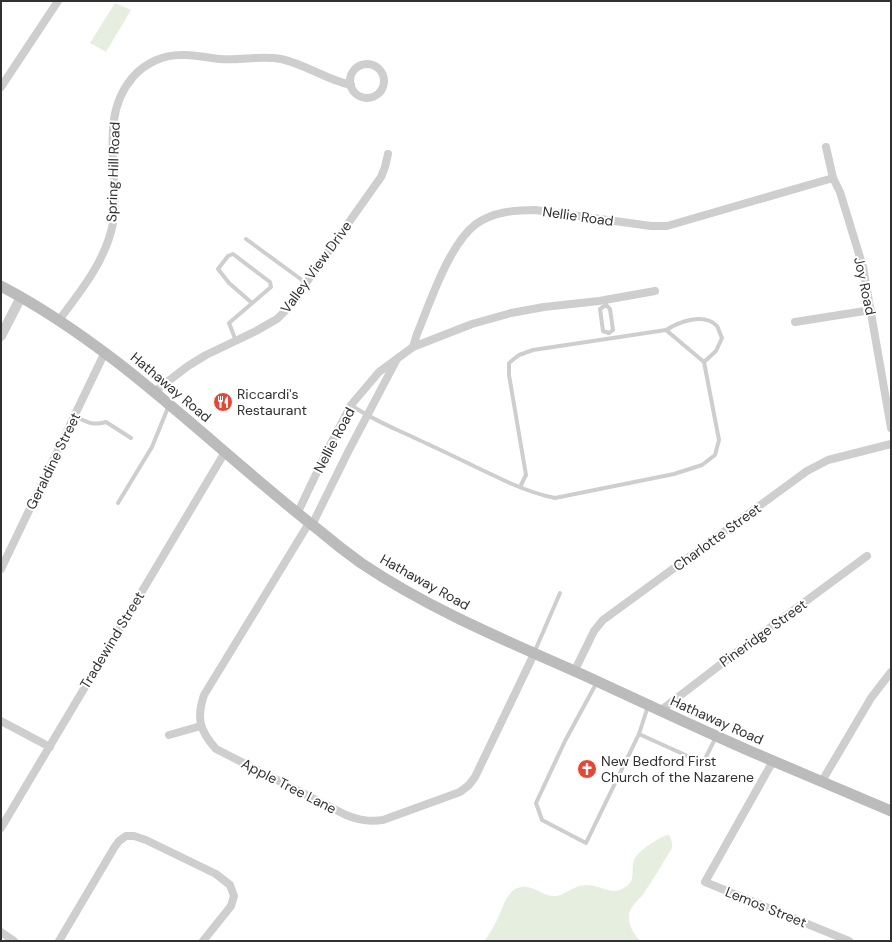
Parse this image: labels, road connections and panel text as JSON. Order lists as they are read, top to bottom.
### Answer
{
  "streets": {
    "main road": ["Hathaway Road"],
    "street": [
      "Spring Hill Road",
      "Nellie Road",
      "Valley View Drive",
      "Joy Road",
      "Geraldine Street",
      "Charlotte Street",
      "Pineridge Street",
      "Tradewind Street",
      "Apple Tree Lane",
      "Lemos Street"
    ]
  },
  "crossings": [
    ["Spring Hill Road", "Hathaway Road"],
    ["Nellie Road", "Joy Road"],
    ["Nellie Road", "Hathaway Road"],
    ["Nellie Road", "Apple Tree Lane"],
    ["Valley View Drive", "Hathaway Road"],
    ["Hathaway Road", "Geraldine Street"],
    ["Hathaway Road", "Charlotte Street"],
    ["Hathaway Road", "Pineridge Street"],
    ["Hathaway Road", "Tradewind Street"],
    ["Hathaway Road", "Apple Tree Lane"],
    ["Hathaway Road", "Lemos Street"]
  ],
  "places": {
    "restaurant": ["Riccardi's Restaurant"],
    "church": ["New Bedford First Church of the Nazarene"]
  }
}
